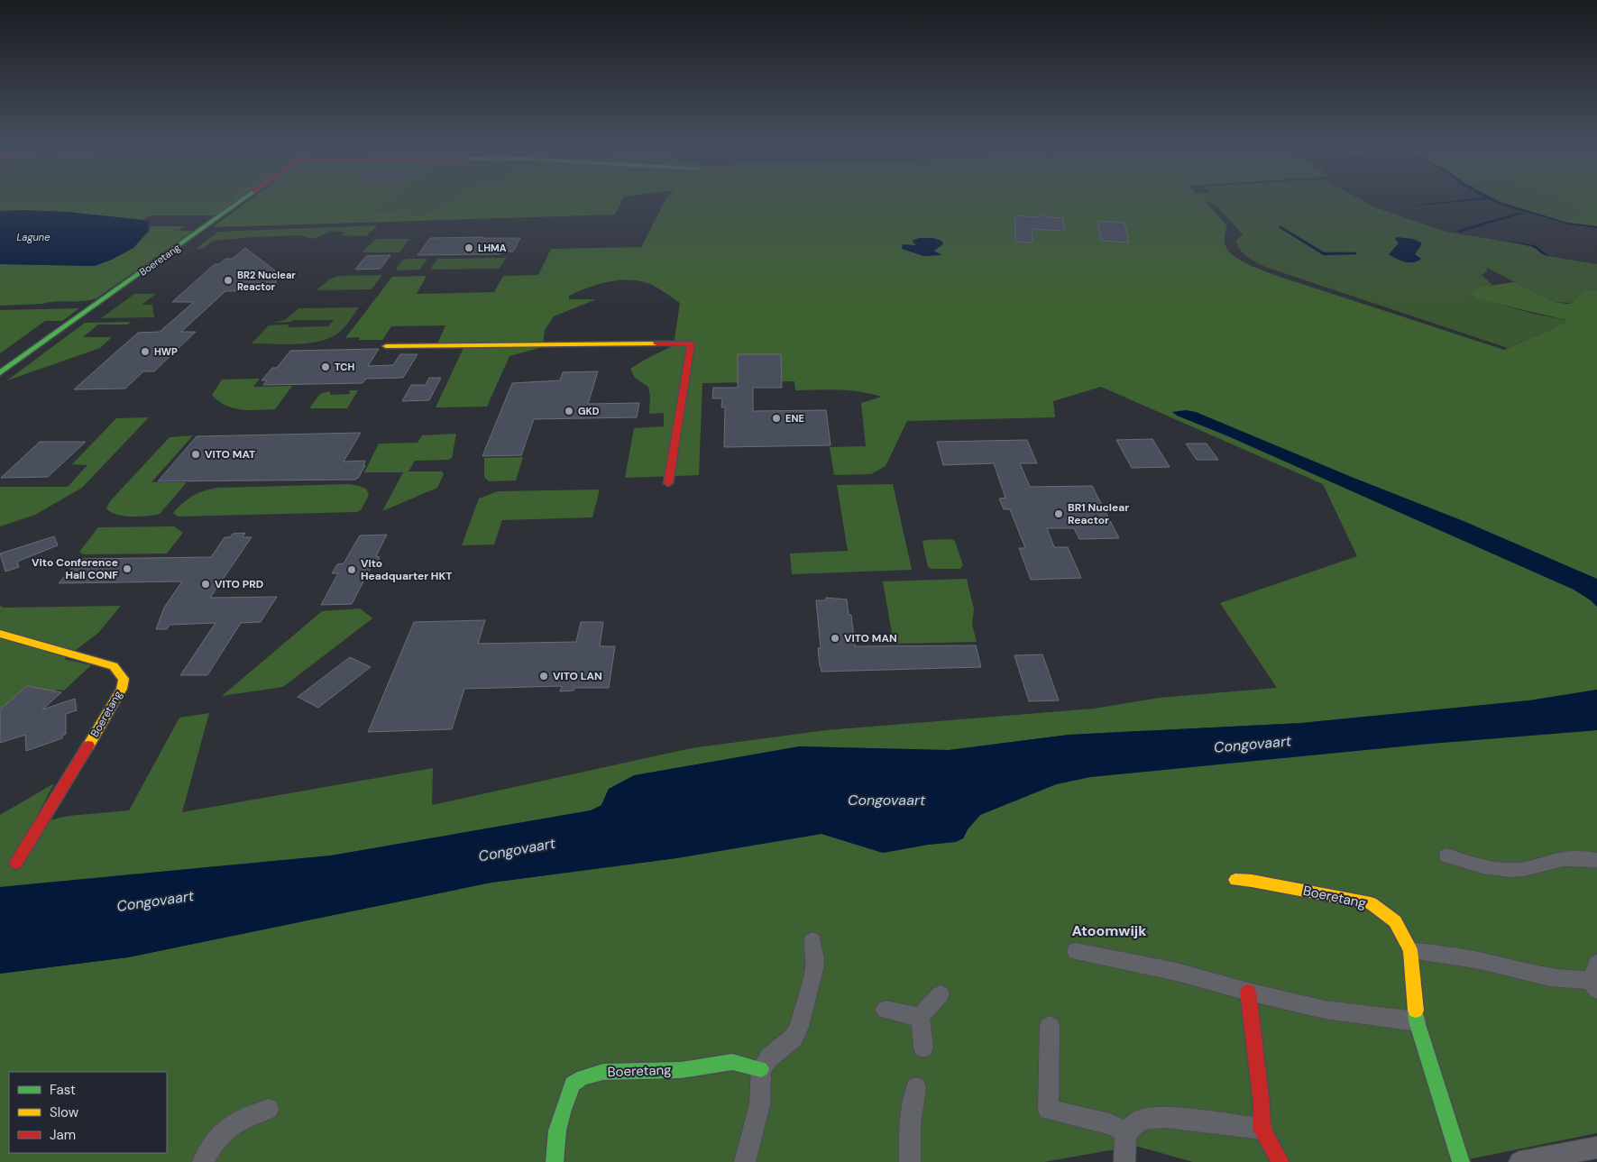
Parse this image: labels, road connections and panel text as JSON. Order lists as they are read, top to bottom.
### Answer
{
  "streets": {
    "street": ["Boeretang"]
  },
  "districts": ["Atoomwijk"],
  "water": ["Lagune", "Congovaart"],
  "places": [
    "LHMA",
    "BR2 Nuclear Reactor",
    "HWP",
    "TCH",
    "GKD",
    "ENE",
    "VITO MAT",
    "BR1 Nuclear Reactor",
    "Vito Conference Hall CONF",
    "Vito Headquarter HKT",
    "VITO PRD",
    "VITO MAN",
    "VITO LAN"
  ],
  "legend": ["Fast", "Slow", "Jam"]
}
